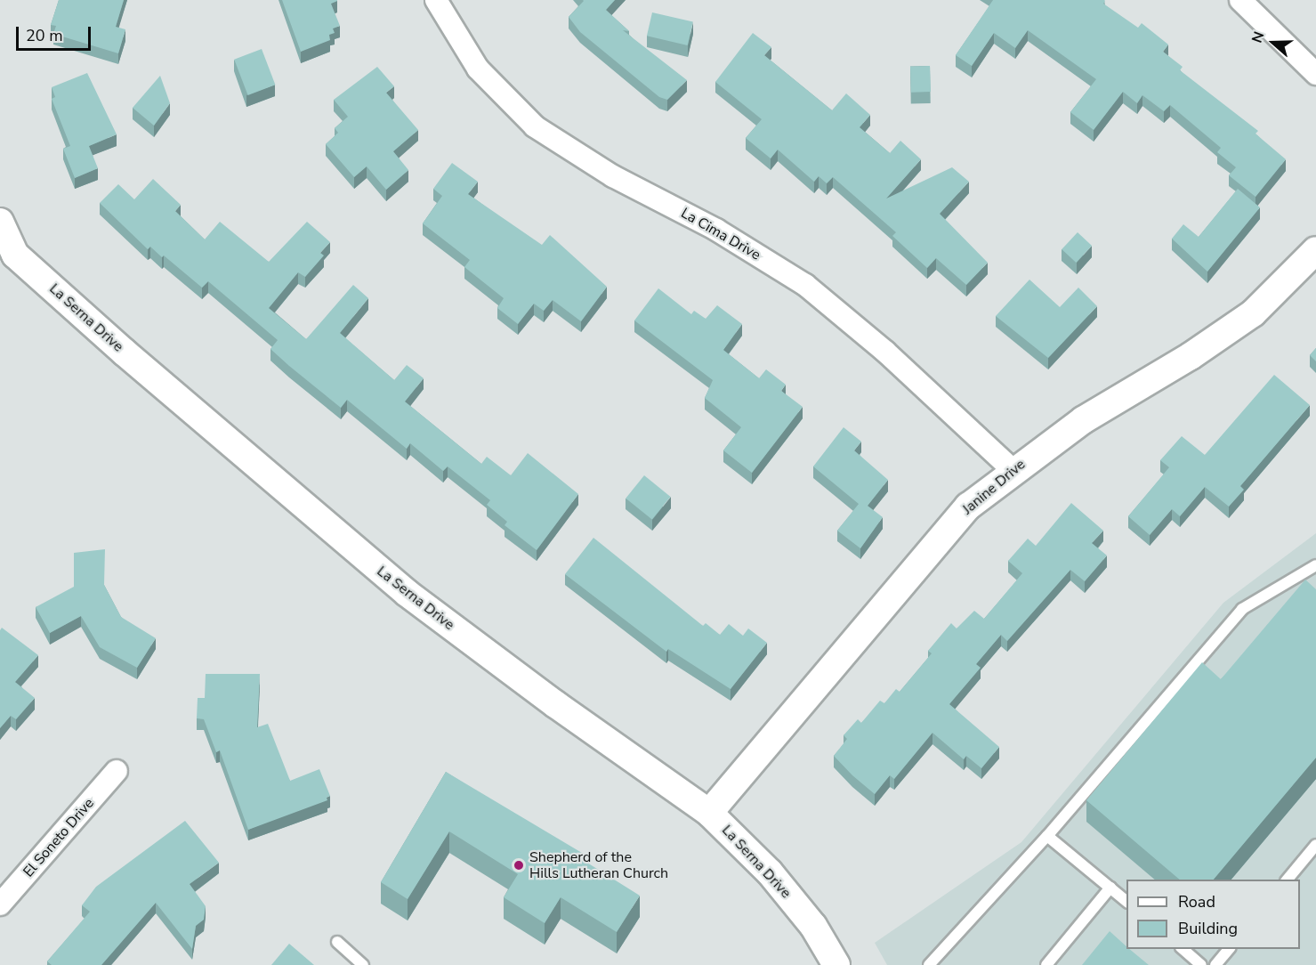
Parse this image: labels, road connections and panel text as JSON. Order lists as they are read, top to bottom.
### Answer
{
  "streets": {
    "street": [
      "La Cima Drive",
      "La Serna Drive",
      "Janine Drive",
      "El Soneto Drive"
    ]
  },
  "crossings": [
    ["La Cima Drive", "Janine Drive"],
    ["La Serna Drive", "Janine Drive"]
  ],
  "places": ["Shepherd of the Hills Lutheran Church"],
  "legend": ["Road", "Building"],
  "scale_bar": "20 m",
  "north": "left"
}
